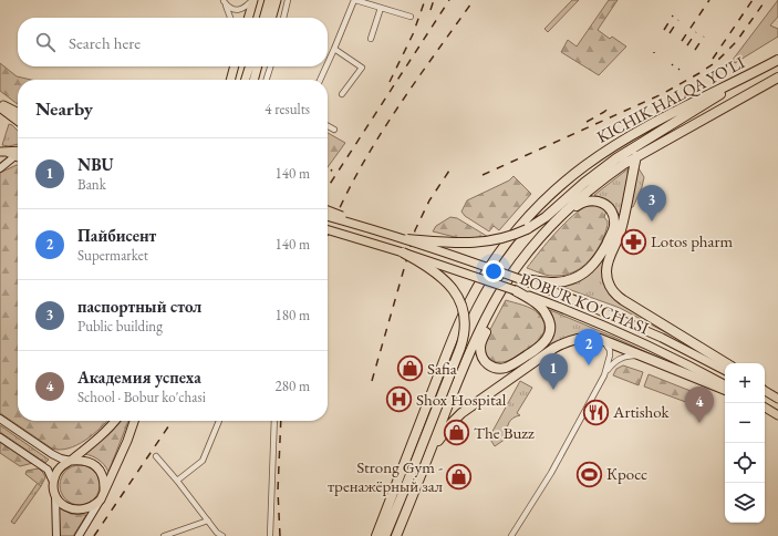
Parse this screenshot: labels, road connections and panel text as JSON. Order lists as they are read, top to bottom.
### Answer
{
  "streets": {
    "highway": ["KICHIK HALQA YO'LI"],
    "main road": ["BOBUR KO'CHASI"]
  },
  "places": {
    "pharmacy": ["Lotos pharm"],
    "shop": ["Safia", "The Buzz", "Strong Gym - тренажёрный зал"],
    "hospital": ["Shox Hospital"],
    "restaurant": ["Artishok"],
    "sports": ["Кросс"]
  },
  "page": {
    "search": "Search here",
    "heading": ["Nearby", "4 results"],
    "list": [
      {
        "mark": "1",
        "name": "NBU",
        "note": "Bank",
        "value": "140 m"
      },
      {
        "mark": "2",
        "name": "Пайбисент",
        "note": "Supermarket",
        "value": "140 m"
      },
      {
        "mark": "3",
        "name": "паспортный стол",
        "note": "Public building",
        "value": "180 m"
      },
      {
        "mark": "4",
        "name": "Академия успеха",
        "note": "School · Bobur ko'chasi",
        "value": "280 m"
      }
    ],
    "pins": [
      "3",
      "2",
      "1",
      "4"
    ],
    "map_buttons": ["+", "−"]
  }
}
